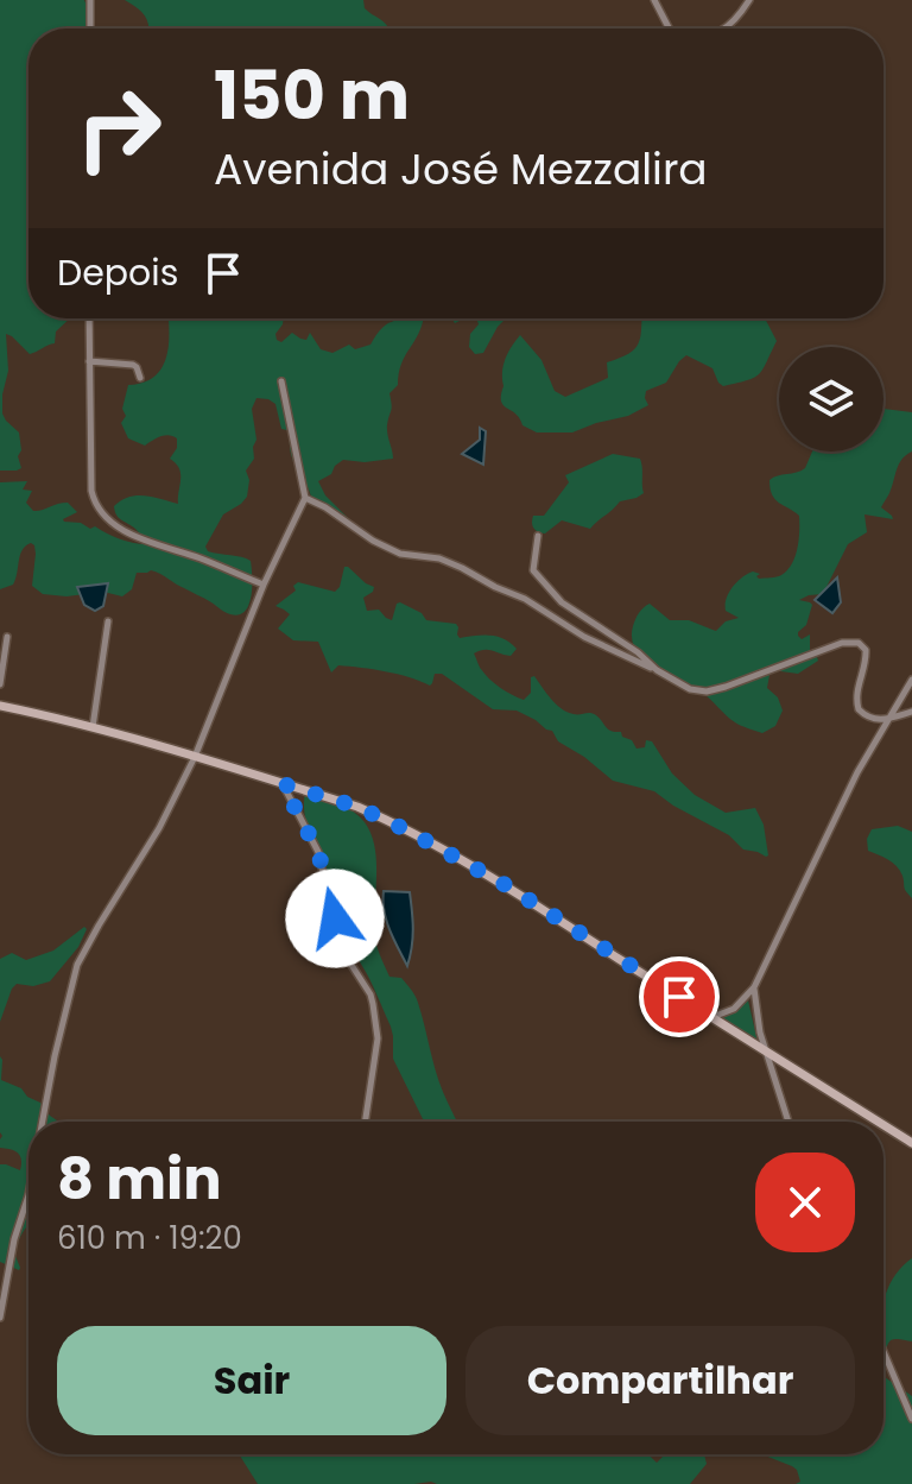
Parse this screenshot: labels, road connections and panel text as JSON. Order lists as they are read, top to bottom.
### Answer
{
  "page": {
    "turn": ["150 m", "Avenida José Mezzalira"],
    "then": "Depois",
    "heading": ["8 min", "610 m · 19:20"],
    "buttons": ["Sair", "Compartilhar"]
  }
}
